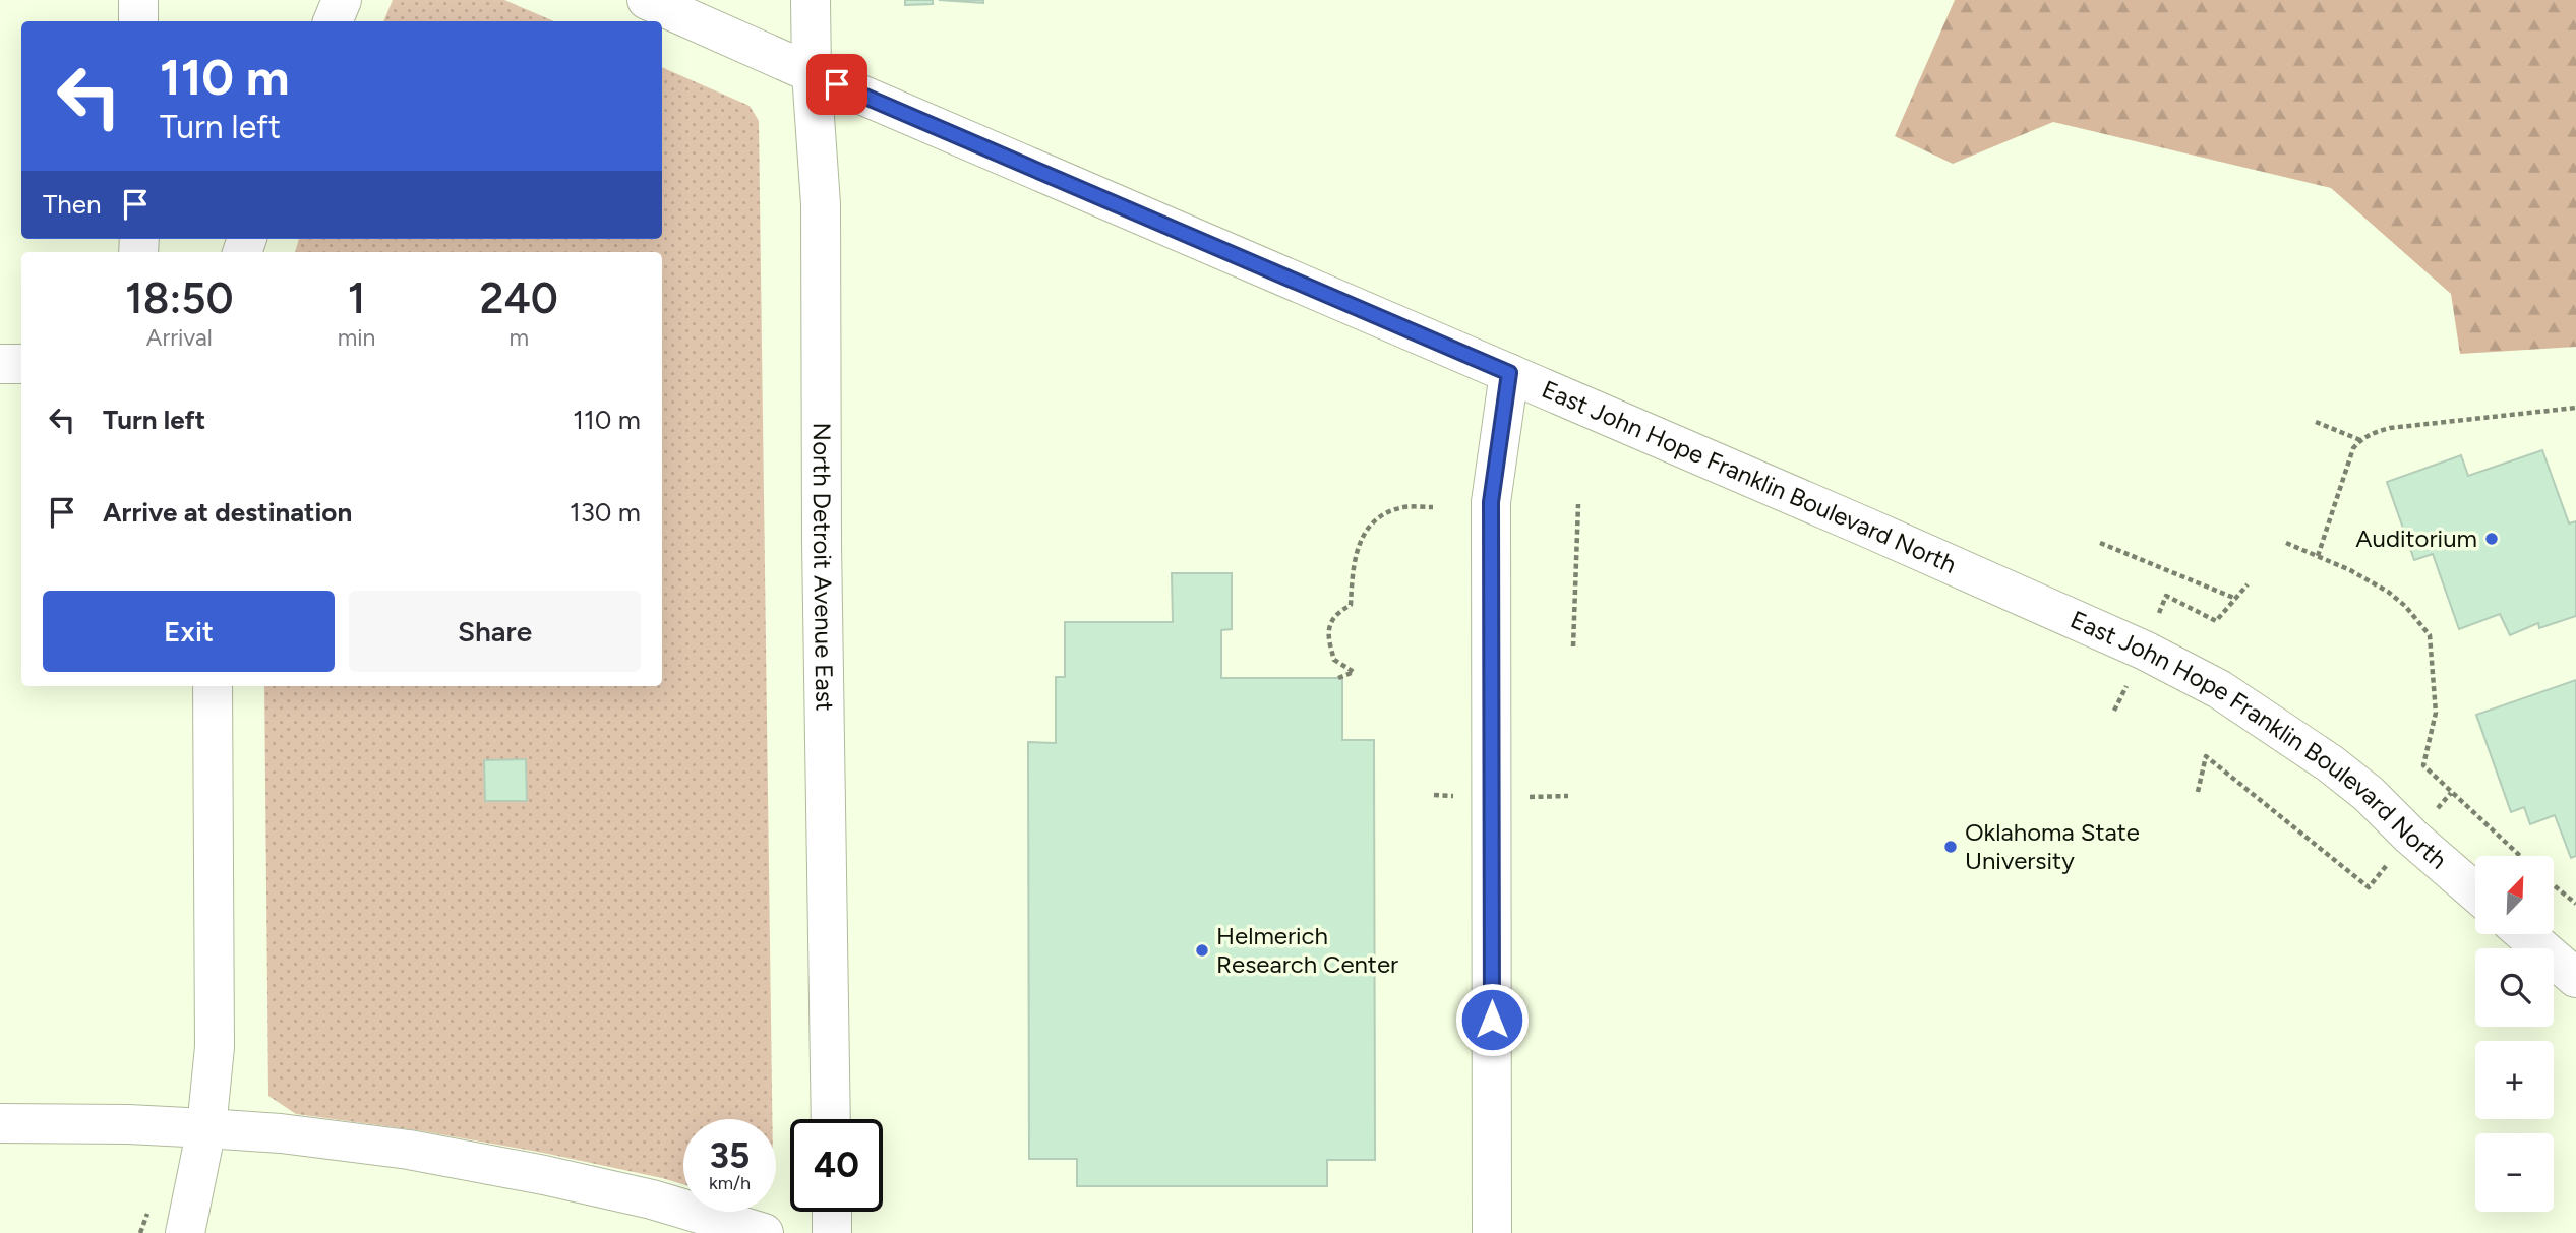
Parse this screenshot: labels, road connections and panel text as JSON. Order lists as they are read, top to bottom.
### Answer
{
  "streets": {
    "main road": ["East John Hope Franklin Boulevard North", "North Detroit Avenue East"]
  },
  "crossings": [
    ["East John Hope Franklin Boulevard North", "North Detroit Avenue East"]
  ],
  "places": ["Auditorium", "Oklahoma State University", "Helmerich Research Center"],
  "north": "top right",
  "page": {
    "turn": ["110 m", "Turn left"],
    "then": "Then",
    "eta": [
      "18:50",
      "Arrival",
      "1",
      "min",
      "240",
      "m"
    ],
    "list": [
      {
        "name": "Turn left",
        "value": "110 m"
      },
      {
        "name": "Arrive at destination",
        "value": "130 m"
      }
    ],
    "buttons": ["Exit", "Share"],
    "map_buttons": ["+", "−"],
    "speed": "35 km/h",
    "limit": "40"
  }
}
